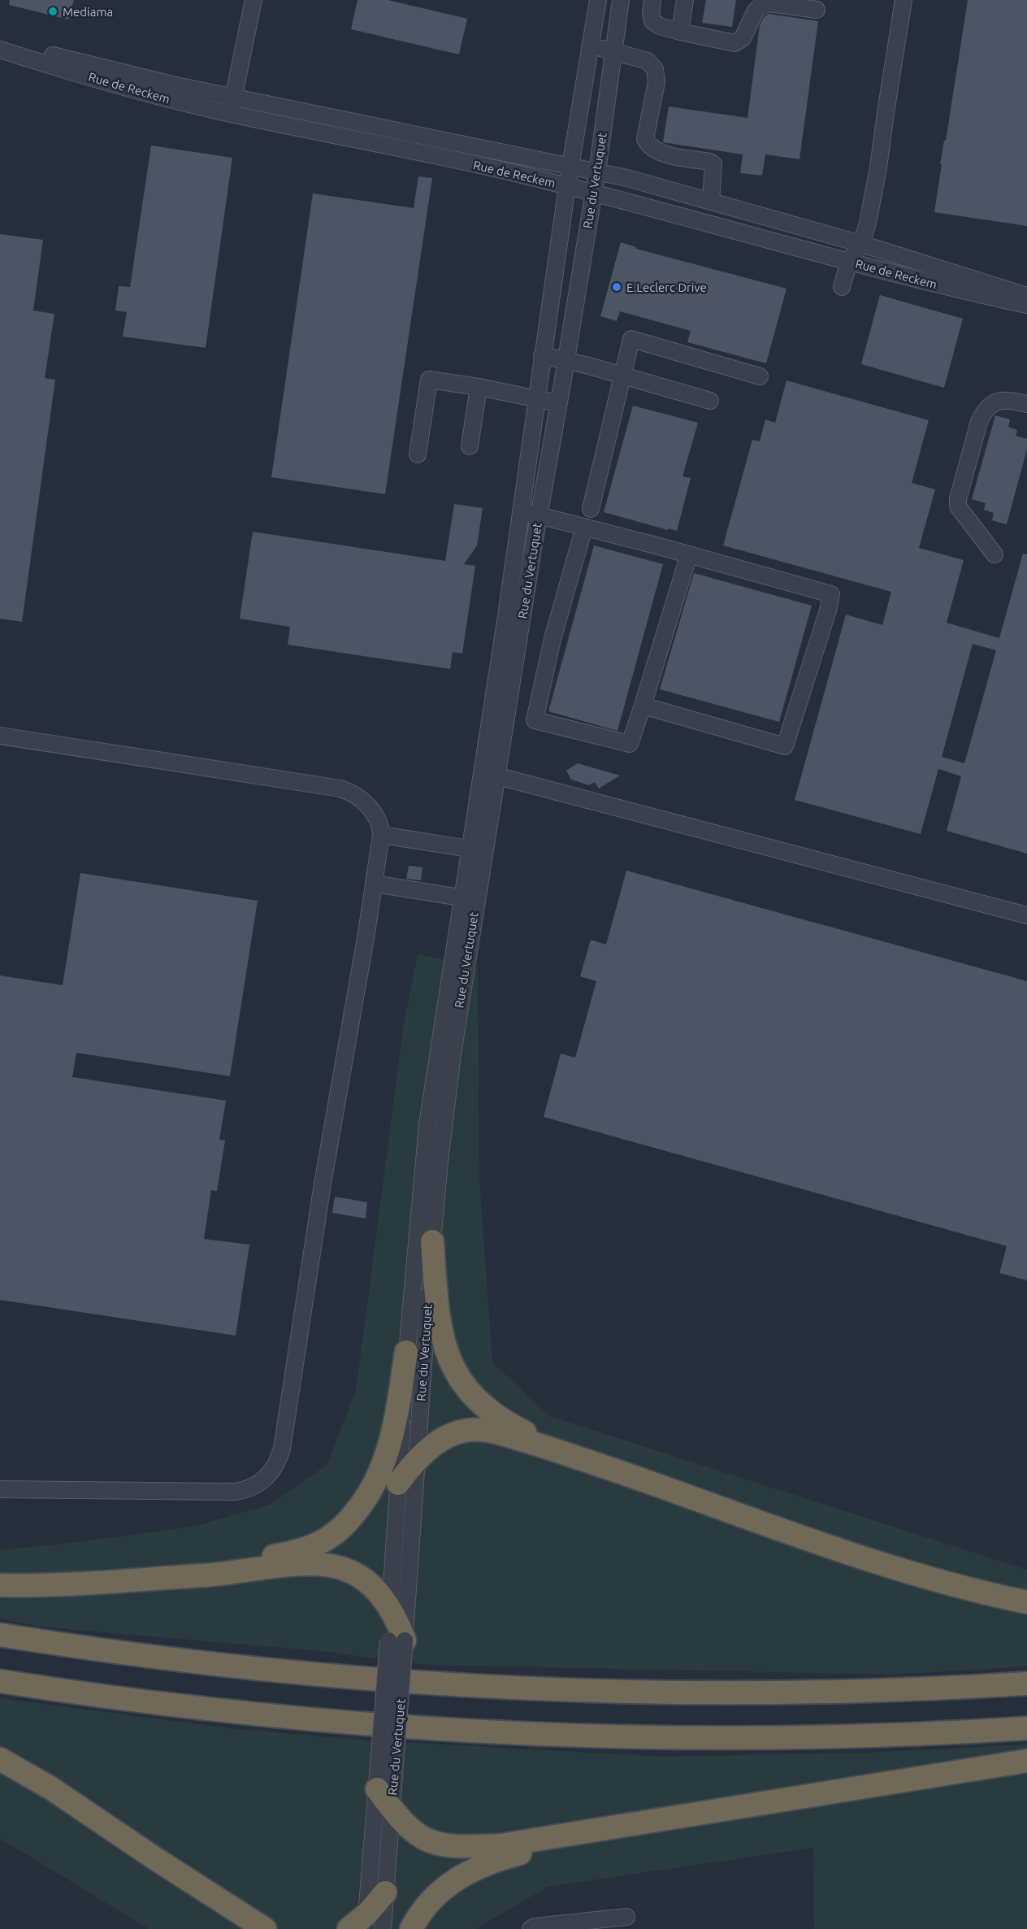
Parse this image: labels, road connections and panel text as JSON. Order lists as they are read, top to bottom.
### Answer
{
  "streets": {
    "street": ["Rue de Reckem", "Rue du Vertuquet"]
  },
  "crossings": [
    ["Rue de Reckem", "Rue du Vertuquet"]
  ],
  "places": ["Mediama", "E.Leclerc Drive"]
}
